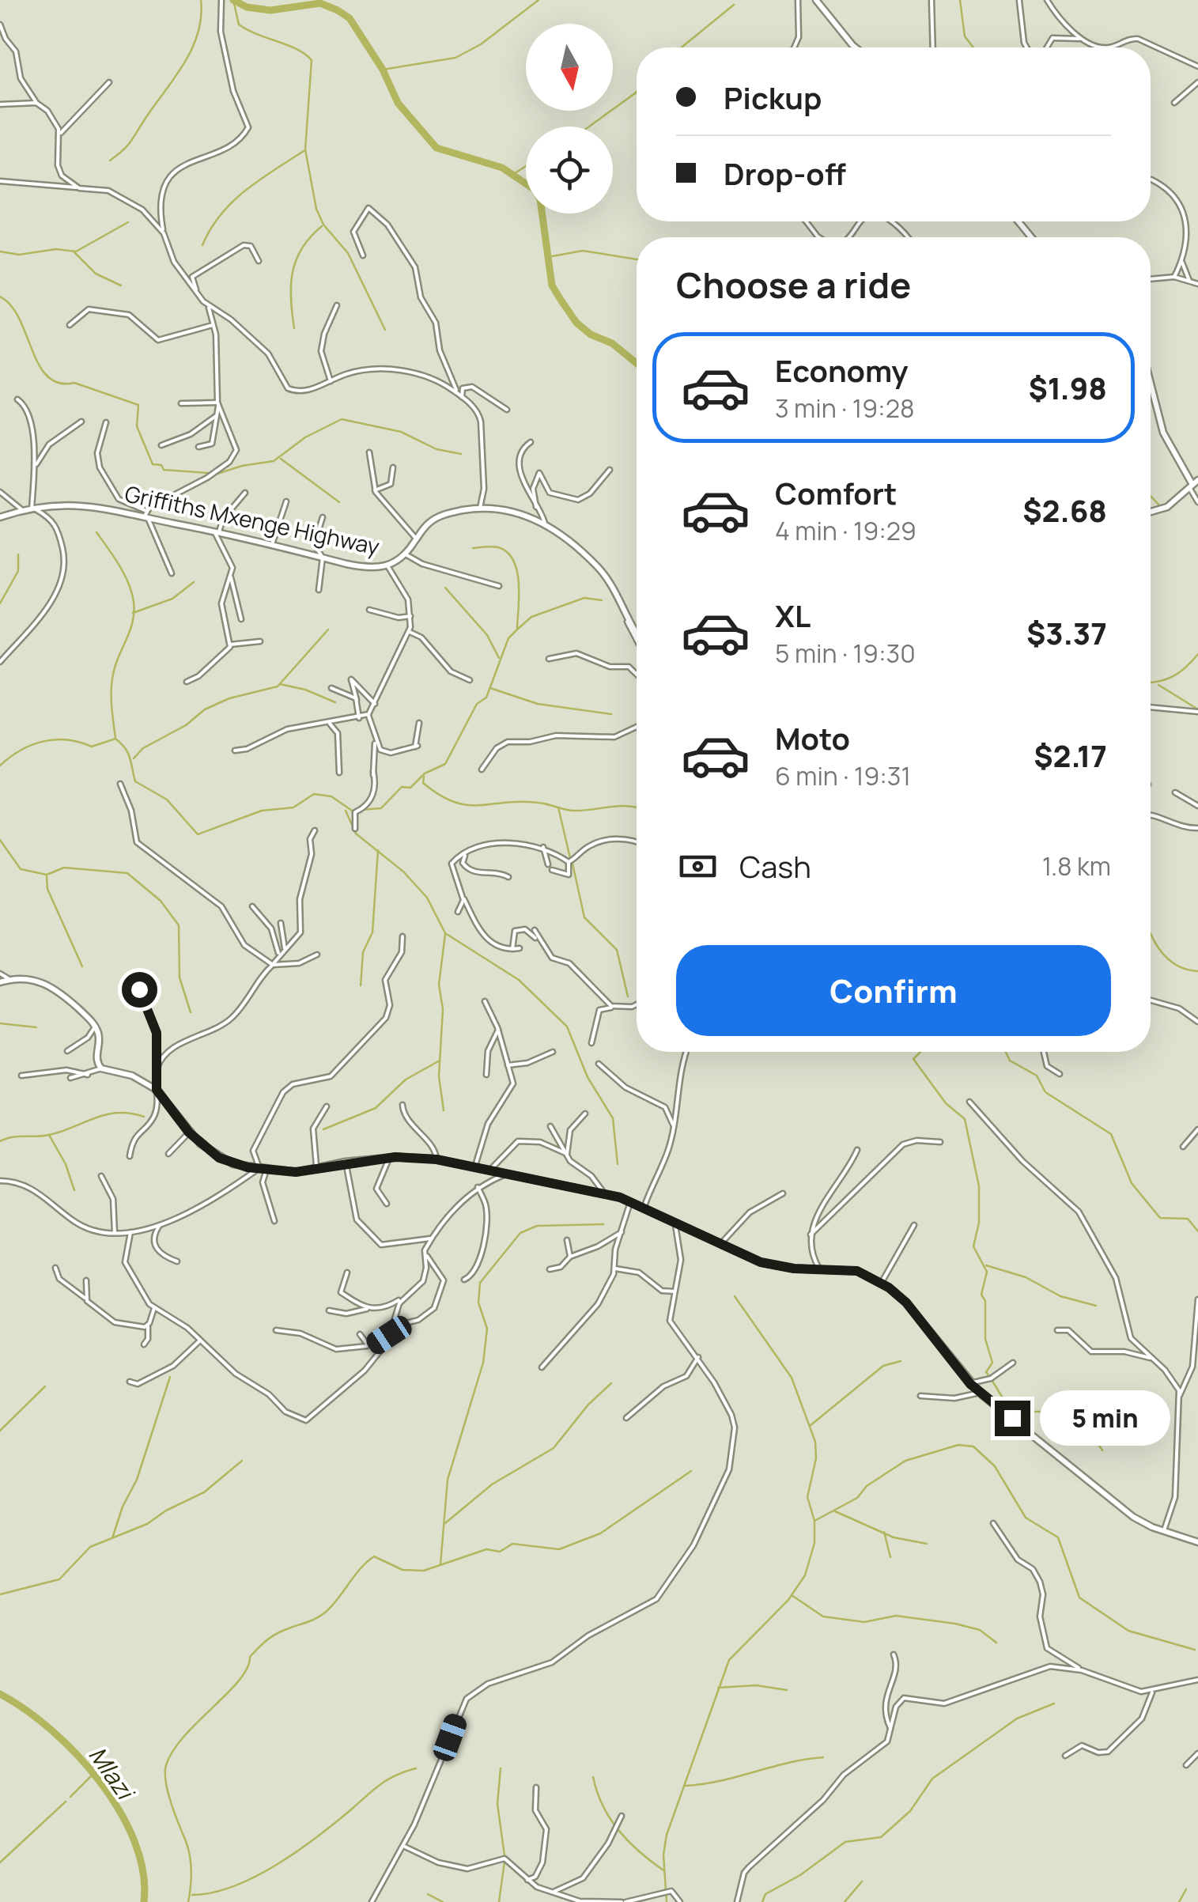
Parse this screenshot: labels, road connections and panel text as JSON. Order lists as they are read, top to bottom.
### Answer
{
  "streets": {
    "street": ["Griffiths Mxenge Highway"]
  },
  "water": ["Mlazi"],
  "north": "bottom",
  "page": {
    "banner": ["Pickup", "Drop-off"],
    "heading": "Choose a ride",
    "list": [
      {
        "name": "Economy",
        "note": "3 min · 19:28",
        "value": "$1.98"
      },
      {
        "name": "Comfort",
        "note": "4 min · 19:29",
        "value": "$2.68"
      },
      {
        "name": "XL",
        "note": "5 min · 19:30",
        "value": "$3.37"
      },
      {
        "name": "Moto",
        "note": "6 min · 19:31",
        "value": "$2.17"
      }
    ],
    "pay": ["Cash", "1.8 km"],
    "buttons": "Confirm",
    "bubble": "5 min"
  }
}
